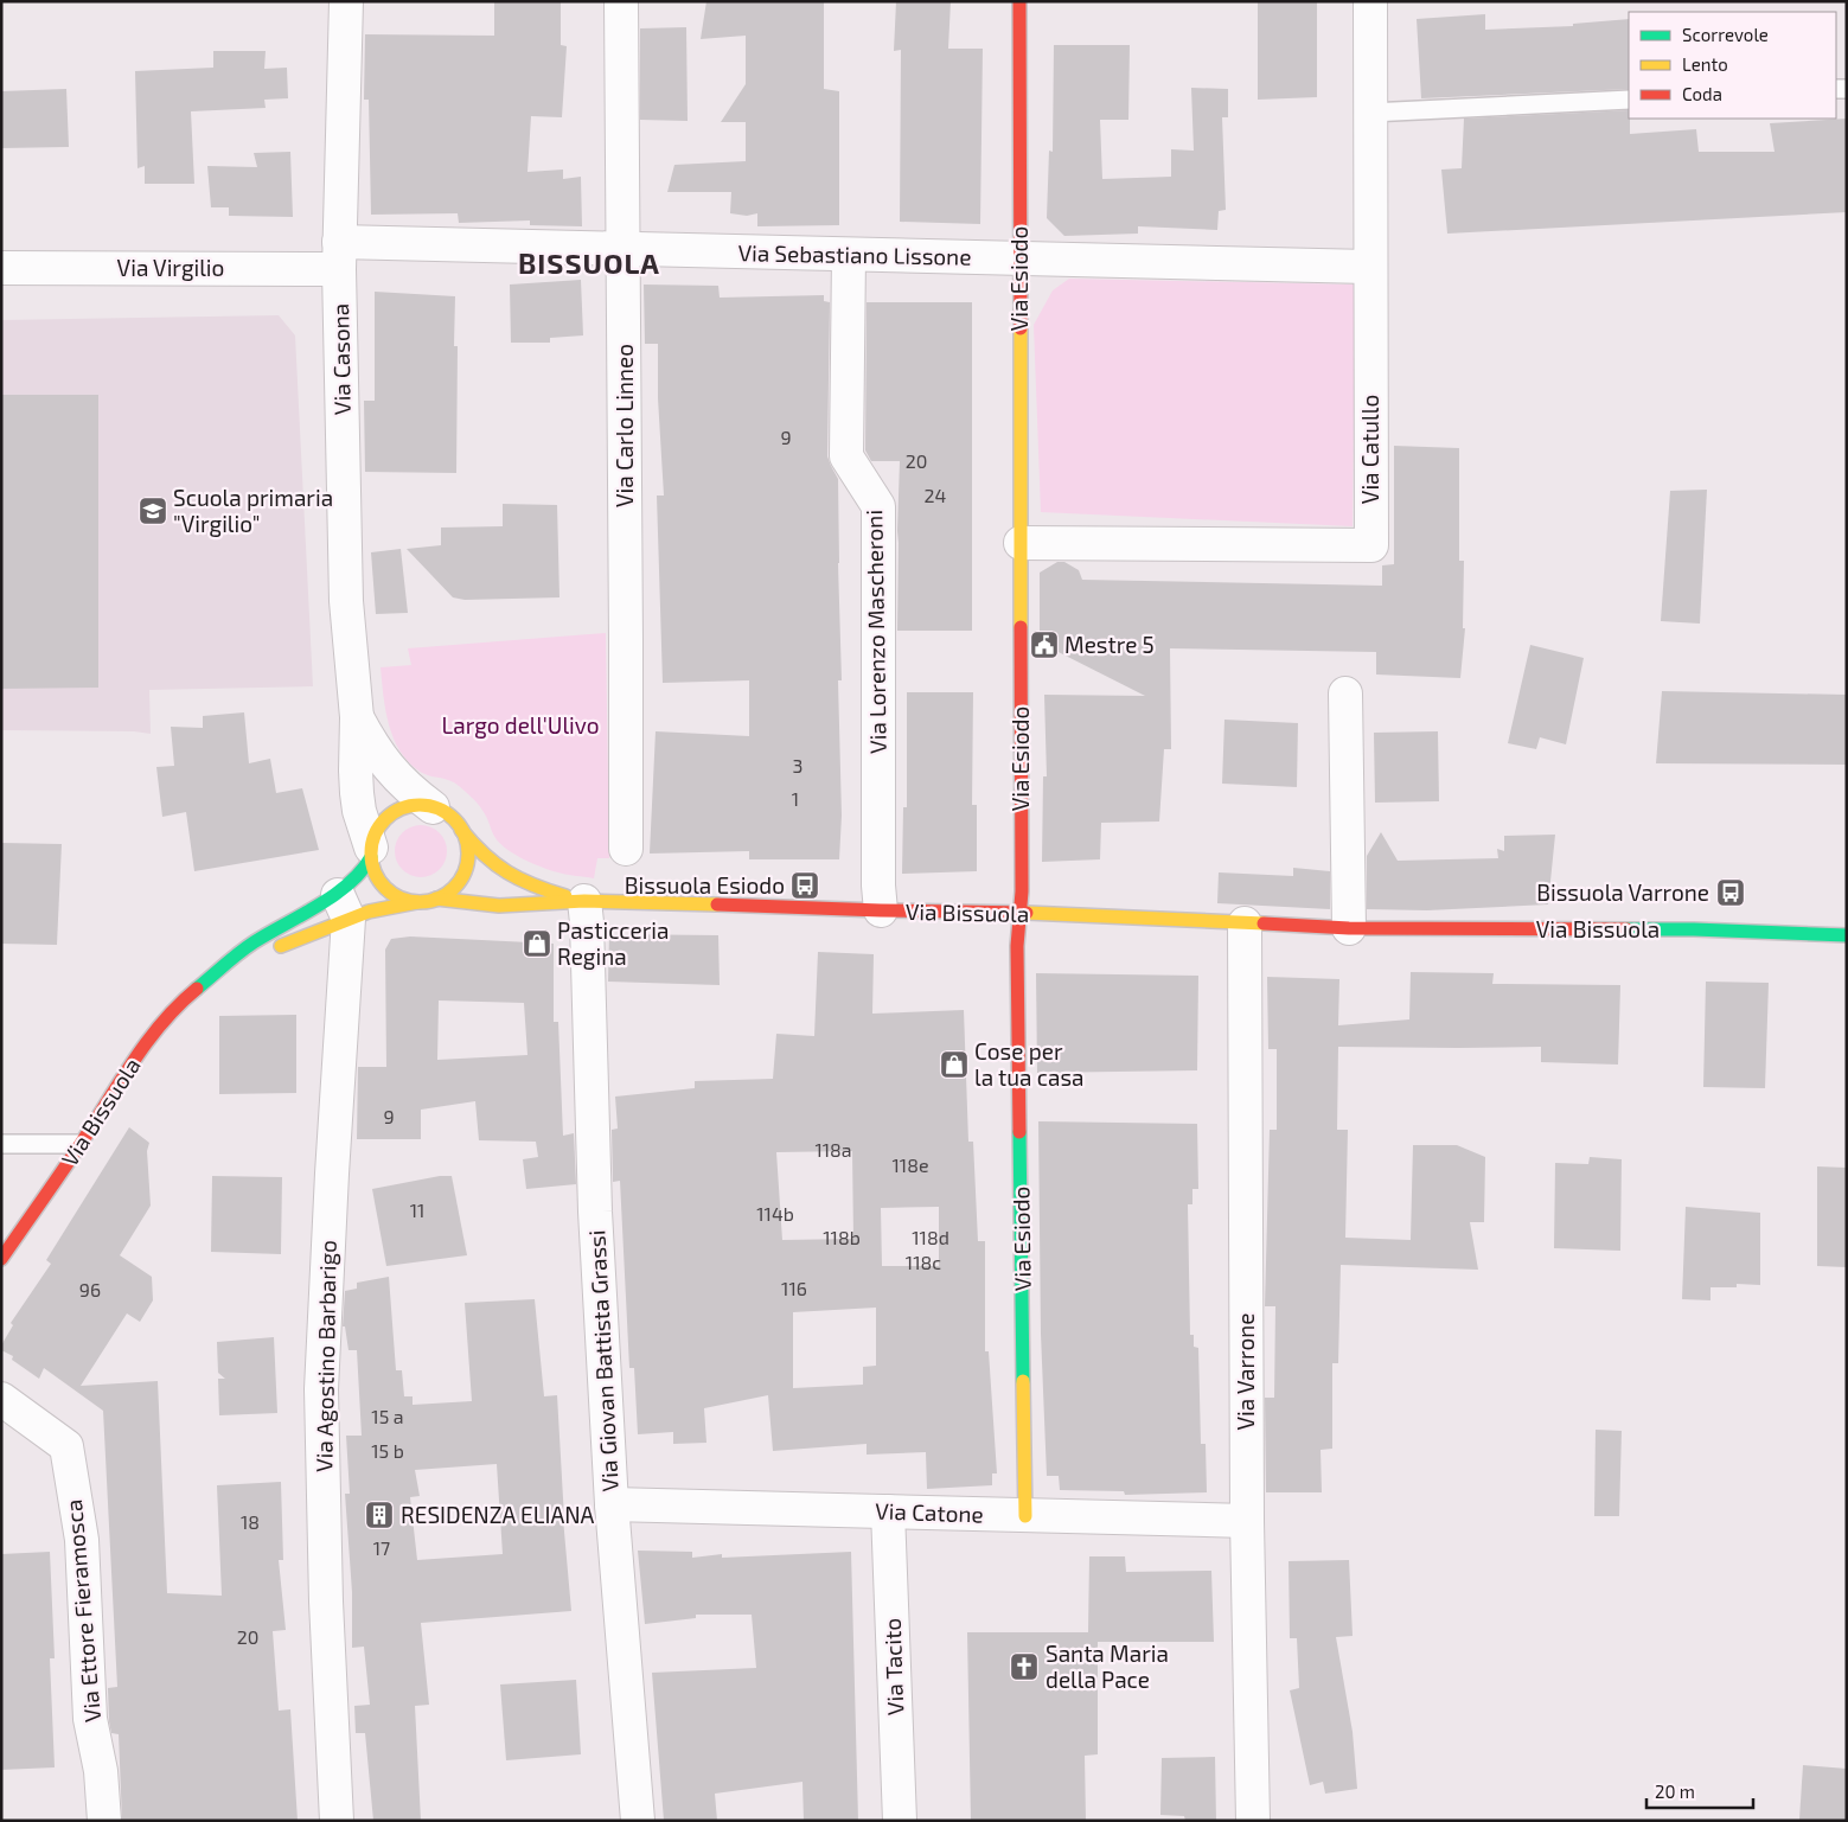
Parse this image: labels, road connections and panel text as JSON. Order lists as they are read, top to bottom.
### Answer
{
  "streets": {
    "street": [
      "Via Sebastiano Lissone",
      "Via Virgilio",
      "Via Esiodo",
      "Via Casona",
      "Via Carlo Linneo",
      "Via Catullo",
      "Via Lorenzo Mascheroni",
      "Via Bissuola",
      "Via Agostino Barbarigo",
      "Via Giovan Battista Grassi",
      "Via Varrone",
      "Via Catone",
      "Via Ettore Fieramosca",
      "Via Tacito"
    ]
  },
  "crossings": [
    ["Via Sebastiano Lissone", "Via Virgilio"],
    ["Via Sebastiano Lissone", "Via Esiodo"],
    ["Via Sebastiano Lissone", "Via Casona"],
    ["Via Sebastiano Lissone", "Via Carlo Linneo"],
    ["Via Sebastiano Lissone", "Via Catullo"],
    ["Via Sebastiano Lissone", "Via Lorenzo Mascheroni"],
    ["Via Virgilio", "Via Casona"],
    ["Via Esiodo", "Via Catullo"],
    ["Via Esiodo", "Via Bissuola"],
    ["Via Esiodo", "Via Catone"],
    ["Via Casona", "Via Bissuola"],
    ["Via Lorenzo Mascheroni", "Via Bissuola"],
    ["Via Bissuola", "Via Agostino Barbarigo"],
    ["Via Bissuola", "Via Giovan Battista Grassi"],
    ["Via Bissuola", "Via Varrone"],
    ["Via Giovan Battista Grassi", "Via Catone"],
    ["Via Varrone", "Via Catone"],
    ["Via Catone", "Via Tacito"]
  ],
  "districts": ["BISSUOLA"],
  "parks": ["Largo dell'Ulivo"],
  "places": {
    "school or university": ["Scuola primaria \"Virgilio\""],
    "public building": ["Mestre 5"],
    "bus stop": ["Bissuola Esiodo", "Bissuola Varrone"],
    "shop": ["Pasticceria Regina", "Cose per la tua casa"],
    "building": ["RESIDENZA ELIANA"],
    "church": ["Santa Maria della Pace"]
  },
  "house_numbers": [
    "9",
    "20",
    "24",
    "3",
    "1",
    "9",
    "118a",
    "118e",
    "11",
    "114b",
    "118b",
    "118d",
    "118c",
    "116",
    "96",
    "15 a",
    "15 b",
    "18",
    "17",
    "20"
  ],
  "legend": ["Scorrevole", "Lento", "Coda"],
  "scale_bar": "20 m"
}
